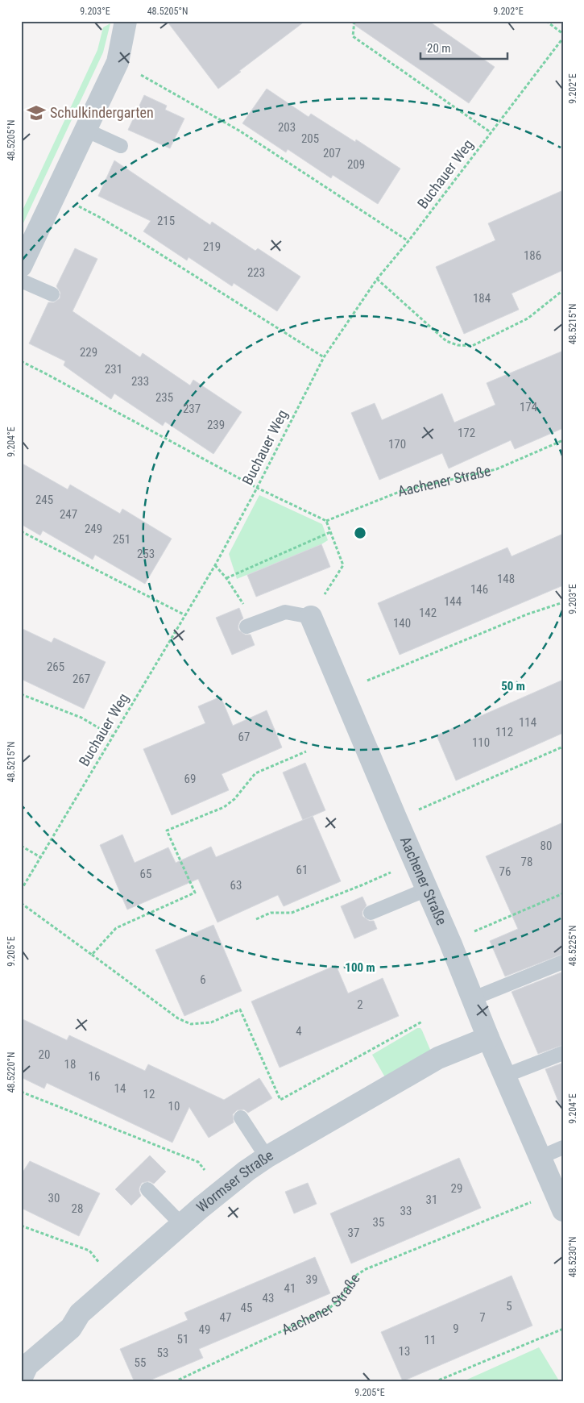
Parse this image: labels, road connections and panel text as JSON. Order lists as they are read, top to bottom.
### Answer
{
  "streets": {
    "street": ["Aachener Straße", "Wormser Straße"],
    "path": ["Buchauer Weg"]
  },
  "crossings": [
    ["Aachener Straße", "Wormser Straße"]
  ],
  "places": {
    "school or university": ["Schulkindergarten"]
  },
  "house_numbers": [
    "203",
    "205",
    "207",
    "209",
    "215",
    "219",
    "186",
    "223",
    "184",
    "229",
    "231",
    "233",
    "235",
    "174",
    "237",
    "239",
    "172",
    "170",
    "245",
    "247",
    "249",
    "251",
    "253",
    "148",
    "146",
    "144",
    "142",
    "140",
    "265",
    "267",
    "114",
    "112",
    "67",
    "110",
    "69",
    "80",
    "78",
    "61",
    "76",
    "65",
    "63",
    "6",
    "2",
    "4",
    "20",
    "18",
    "16",
    "14",
    "12",
    "10",
    "29",
    "30",
    "31",
    "28",
    "33",
    "35",
    "37",
    "39",
    "41",
    "43",
    "5",
    "45",
    "47",
    "7",
    "9",
    "49",
    "51",
    "11",
    "13",
    "53",
    "55"
  ],
  "scale_bar": "20 m",
  "coordinates": [
    "9.203°E",
    "48.5205°N",
    "9.202°E",
    "48.5215°N",
    "9.204°E",
    "48.5225°N",
    "9.205°E",
    "48.5220°N",
    "48.5230°N"
  ],
  "rings": ["50 m", "100 m"]
}
